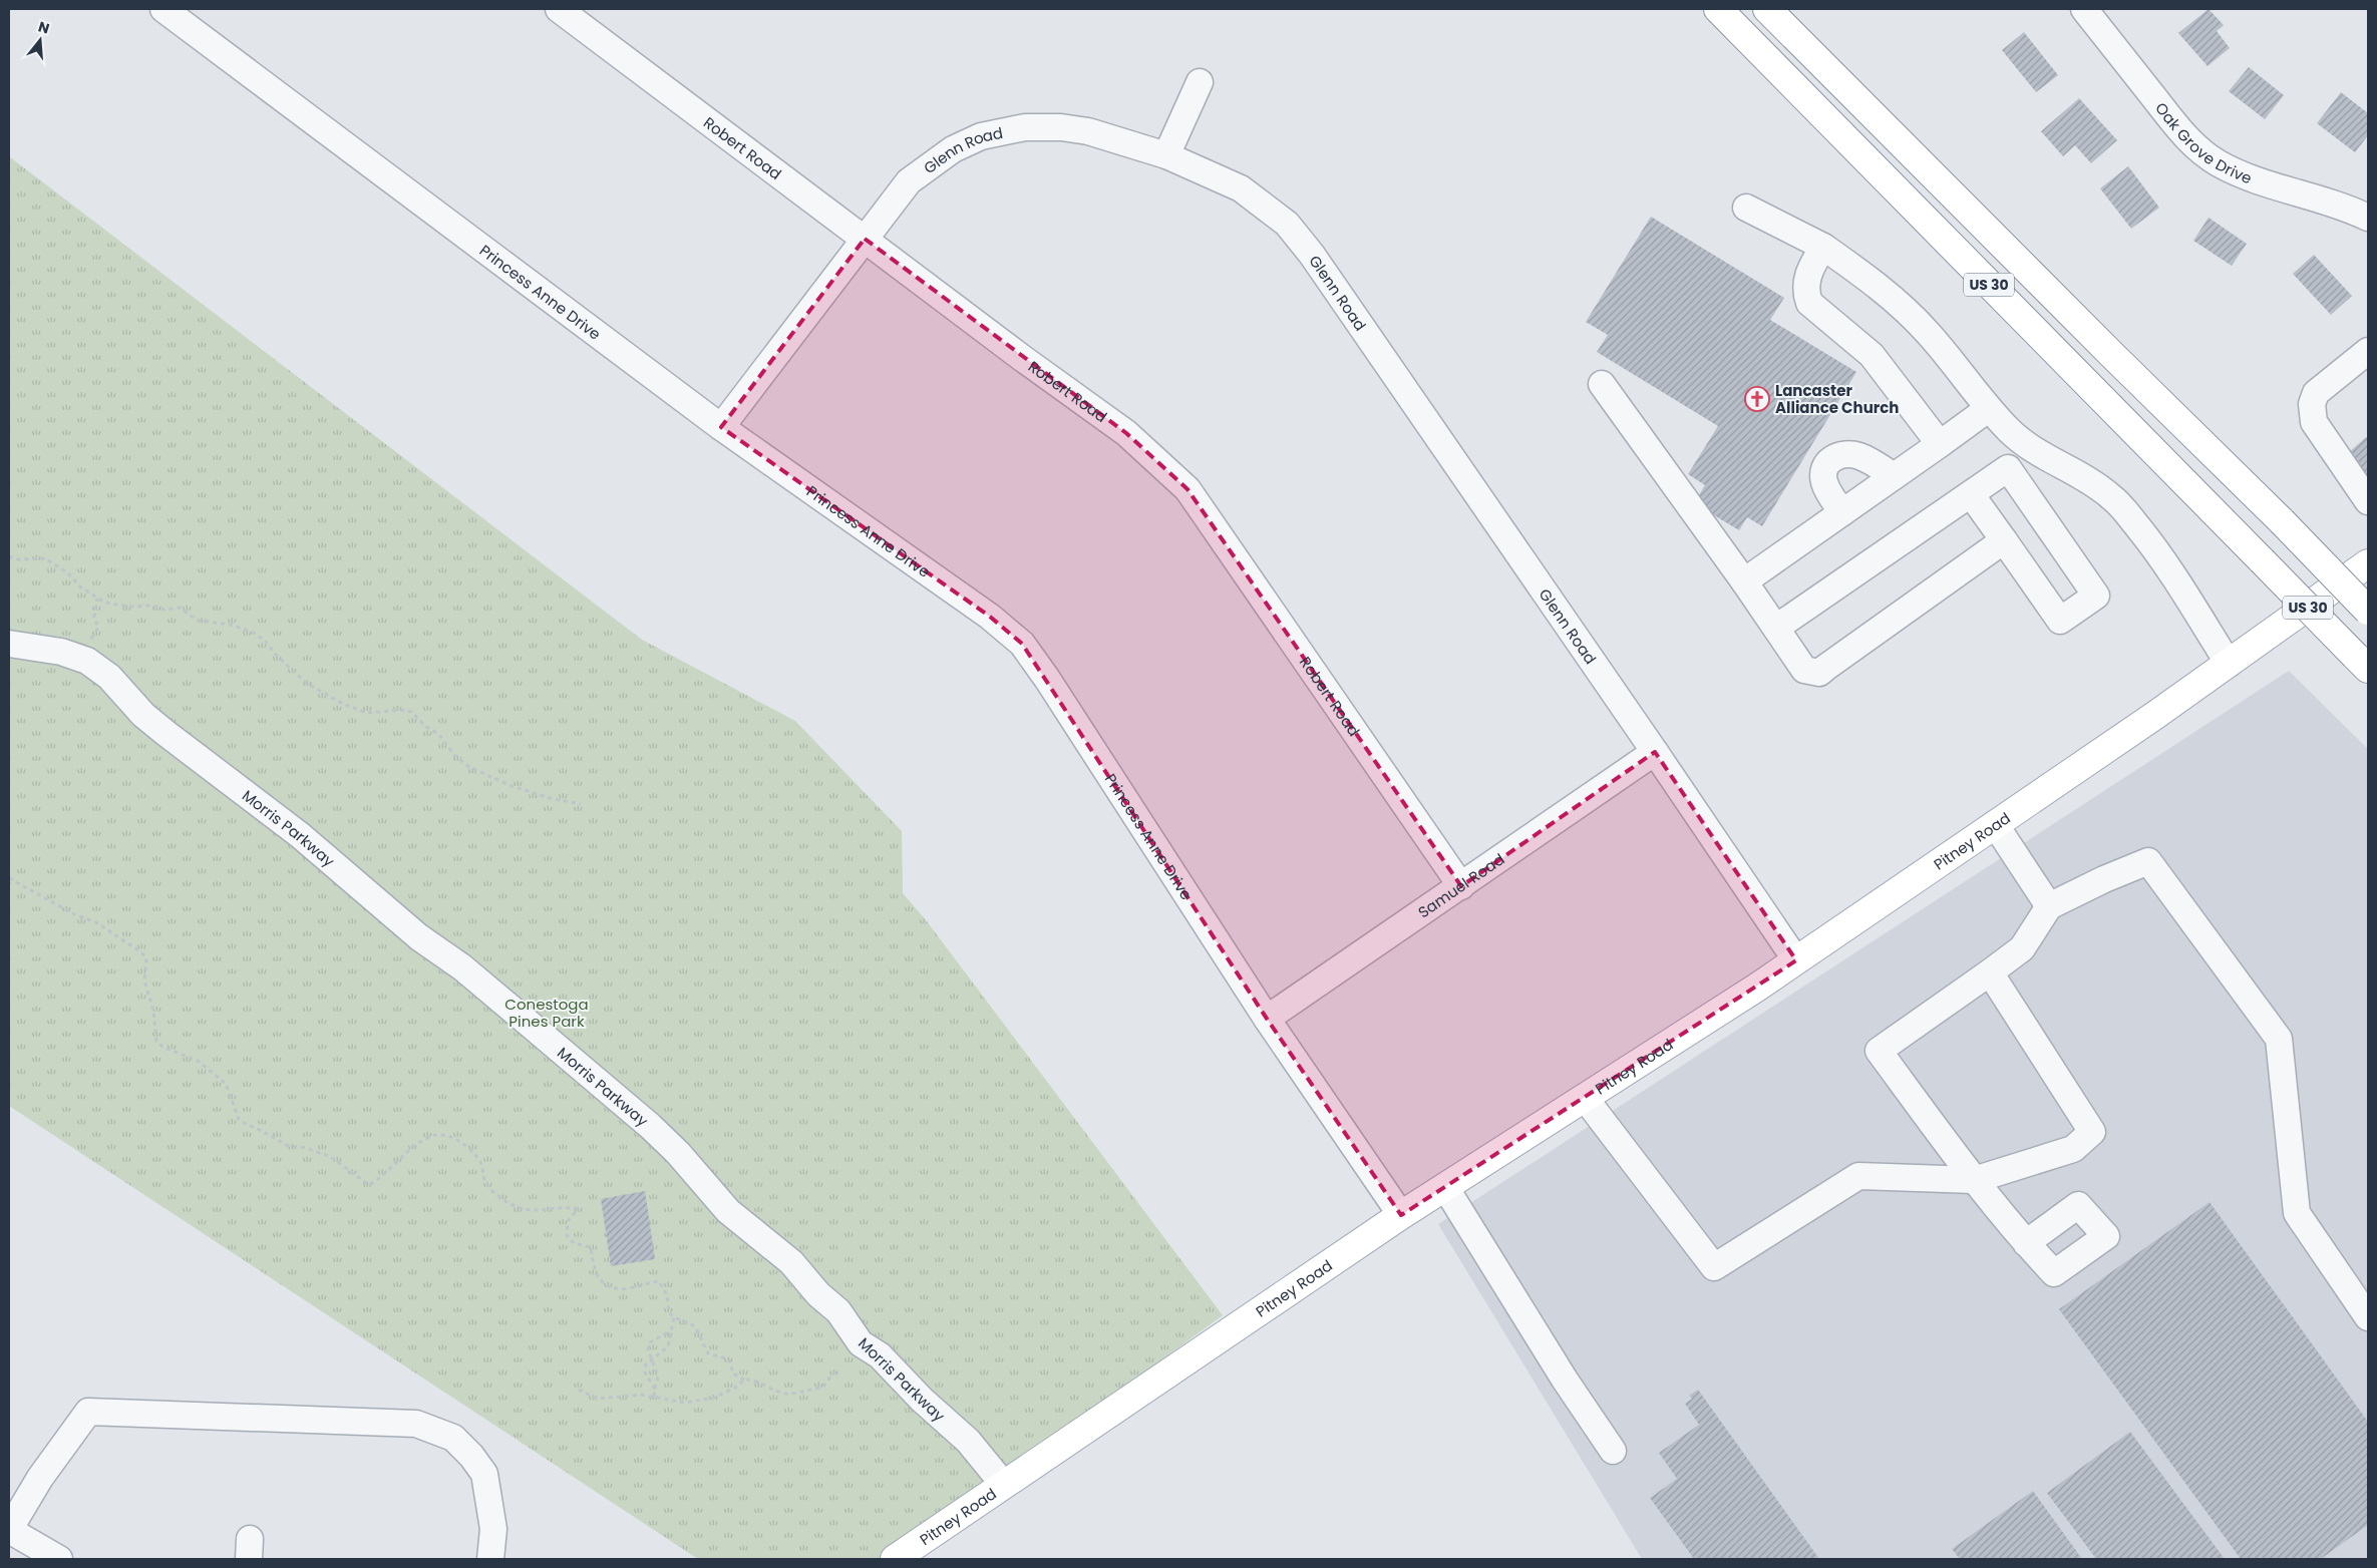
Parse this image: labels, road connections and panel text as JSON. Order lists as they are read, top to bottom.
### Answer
{
  "streets": {
    "main road": ["US 30", "Pitney Road"],
    "street": [
      "Oak Grove Drive",
      "Robert Road",
      "Glenn Road",
      "Princess Anne Drive",
      "Morris Parkway",
      "Samuel Road"
    ]
  },
  "crossings": [
    ["Robert Road", "Glenn Road"],
    ["Robert Road", "Samuel Road"],
    ["Glenn Road", "Princess Anne Drive"],
    ["Glenn Road", "Pitney Road"],
    ["Glenn Road", "Samuel Road"],
    ["Princess Anne Drive", "Pitney Road"],
    ["Princess Anne Drive", "Samuel Road"],
    ["Morris Parkway", "Pitney Road"]
  ],
  "parks": ["Conestoga Pines Park"],
  "places": {
    "church": ["Lancaster Alliance Church"]
  },
  "north": "top"
}
